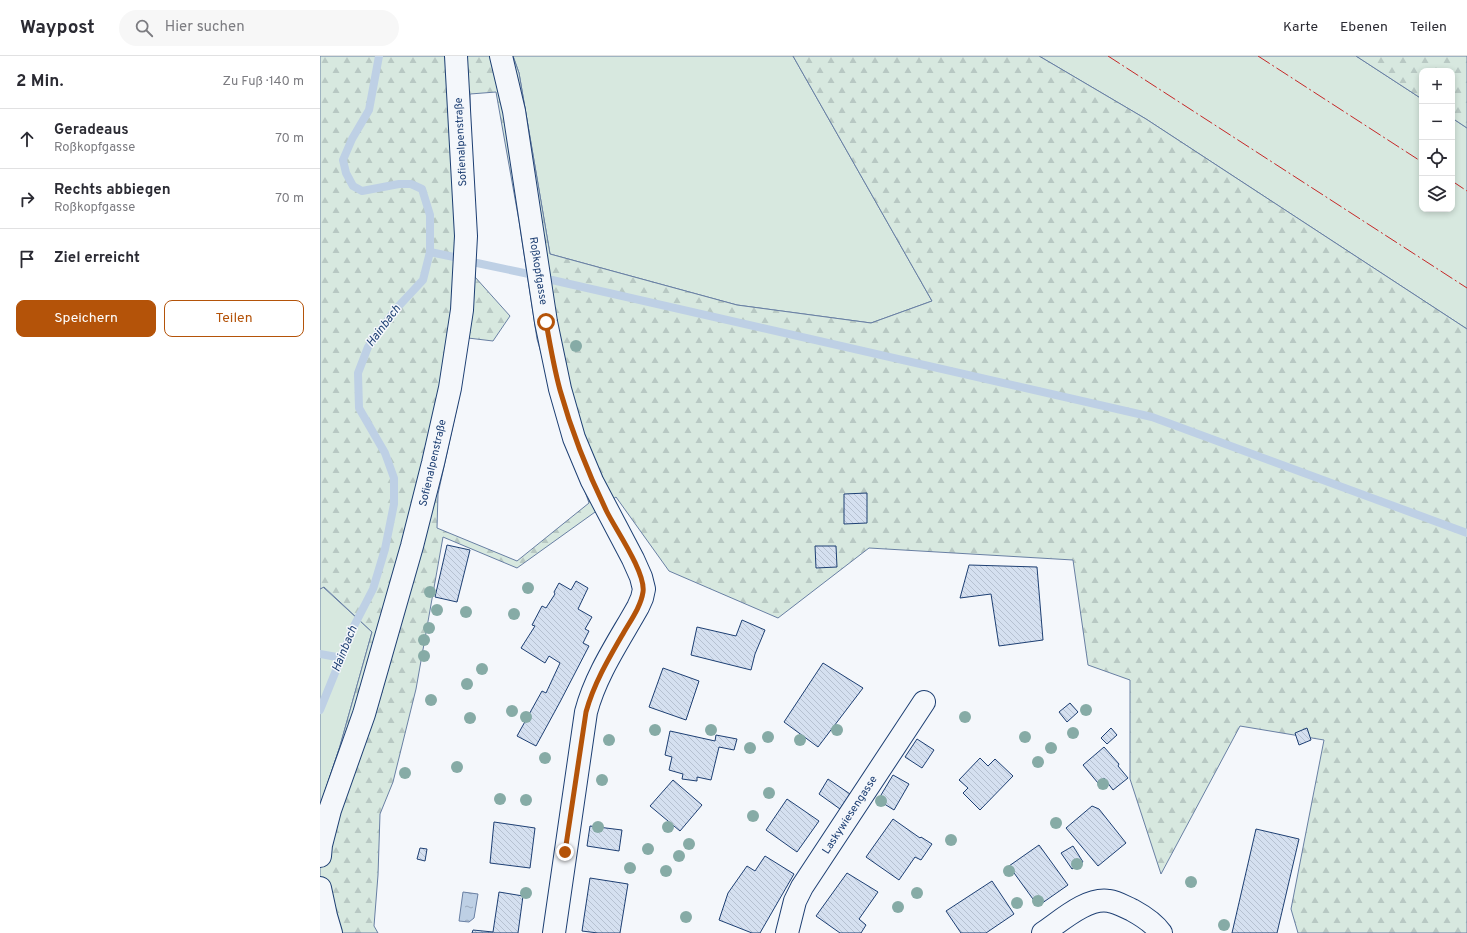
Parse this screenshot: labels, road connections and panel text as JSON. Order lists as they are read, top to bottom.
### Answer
{
  "streets": {
    "street": ["Sofienalpenstraße", "Roßkopfgasse", "Laskywiesengasse"]
  },
  "water": ["Hainbach"],
  "page": {
    "header": "Waypost",
    "search": "Hier suchen",
    "nav": ["Karte", "Ebenen", "Teilen"],
    "heading": ["2 Min.", "Zu Fuß · 140 m"],
    "map_buttons": ["+", "−"],
    "list": [
      ["Geradeaus", "Roßkopfgasse", "70 m"],
      ["Rechts abbiegen", "Roßkopfgasse", "70 m"],
      "Ziel erreicht"
    ],
    "buttons": ["Speichern", "Teilen"]
  }
}
